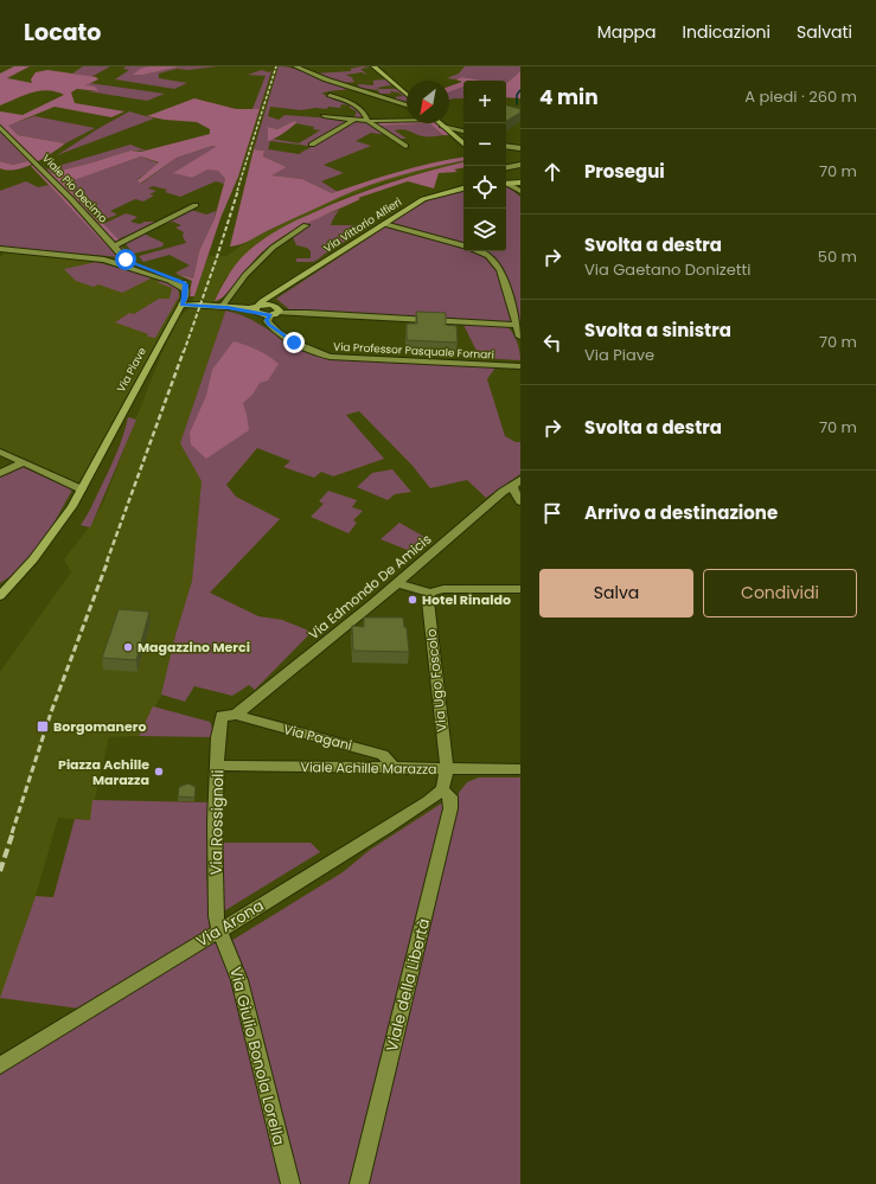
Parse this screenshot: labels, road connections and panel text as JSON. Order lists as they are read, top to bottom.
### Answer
{
  "streets": {
    "main road": ["Via Vittorio Alfieri", "Via Piave"],
    "street": [
      "Viale Pio Decimo",
      "Via Professor Pasquale Fornari",
      "Via Edmondo De Amicis",
      "Via Ugo Foscolo",
      "Via Pagani",
      "Viale Achille Marazza",
      "Via Rossignoli",
      "Via Arona",
      "Viale della Libertà",
      "Via Giulio Bonola Lorella"
    ]
  },
  "crossings": [
    ["Via Edmondo De Amicis", "Via Pagani"],
    ["Via Edmondo De Amicis", "Via Rossignoli"],
    ["Via Ugo Foscolo", "Viale Achille Marazza"],
    ["Via Pagani", "Viale Achille Marazza"],
    ["Via Pagani", "Via Rossignoli"],
    ["Viale Achille Marazza", "Via Rossignoli"],
    ["Via Rossignoli", "Via Arona"],
    ["Via Rossignoli", "Via Giulio Bonola Lorella"],
    ["Via Arona", "Viale della Libertà"],
    ["Via Arona", "Via Giulio Bonola Lorella"]
  ],
  "places": {
    "other": ["Hotel Rinaldo", "Magazzino Merci", "Piazza Achille Marazza"],
    "transit": ["Borgomanero"]
  },
  "north": "bottom left",
  "page": {
    "header": "Locato",
    "nav": ["Mappa", "Indicazioni", "Salvati"],
    "heading": ["4 min", "A piedi · 260 m"],
    "map_buttons": ["+", "−"],
    "list": [
      ["Prosegui", "70 m"],
      ["Svolta a destra", "Via Gaetano Donizetti", "50 m"],
      ["Svolta a sinistra", "Via Piave", "70 m"],
      ["Svolta a destra", "70 m"],
      "Arrivo a destinazione"
    ],
    "buttons": ["Salva", "Condividi"]
  }
}
